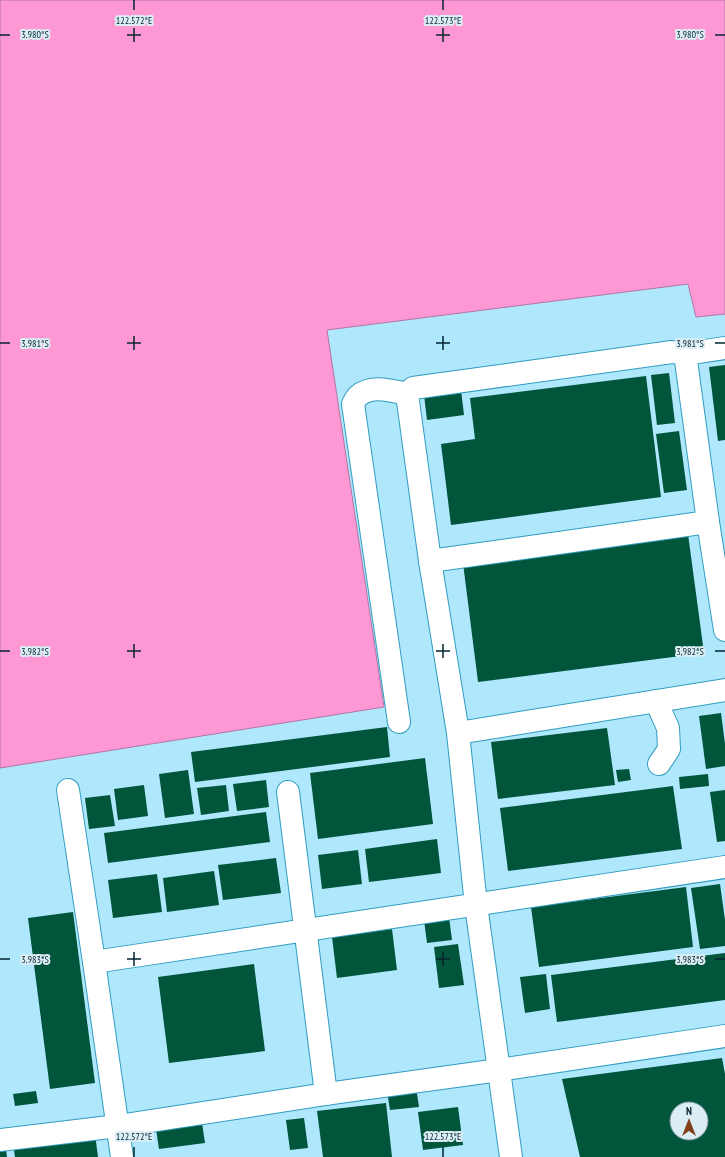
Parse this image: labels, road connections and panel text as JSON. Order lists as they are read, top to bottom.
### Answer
{
  "north": "top",
  "coordinates": [
    "122.572°E",
    "122.573°E",
    "3.980°S",
    "3.981°S",
    "3.982°S",
    "3.983°S"
  ]
}
